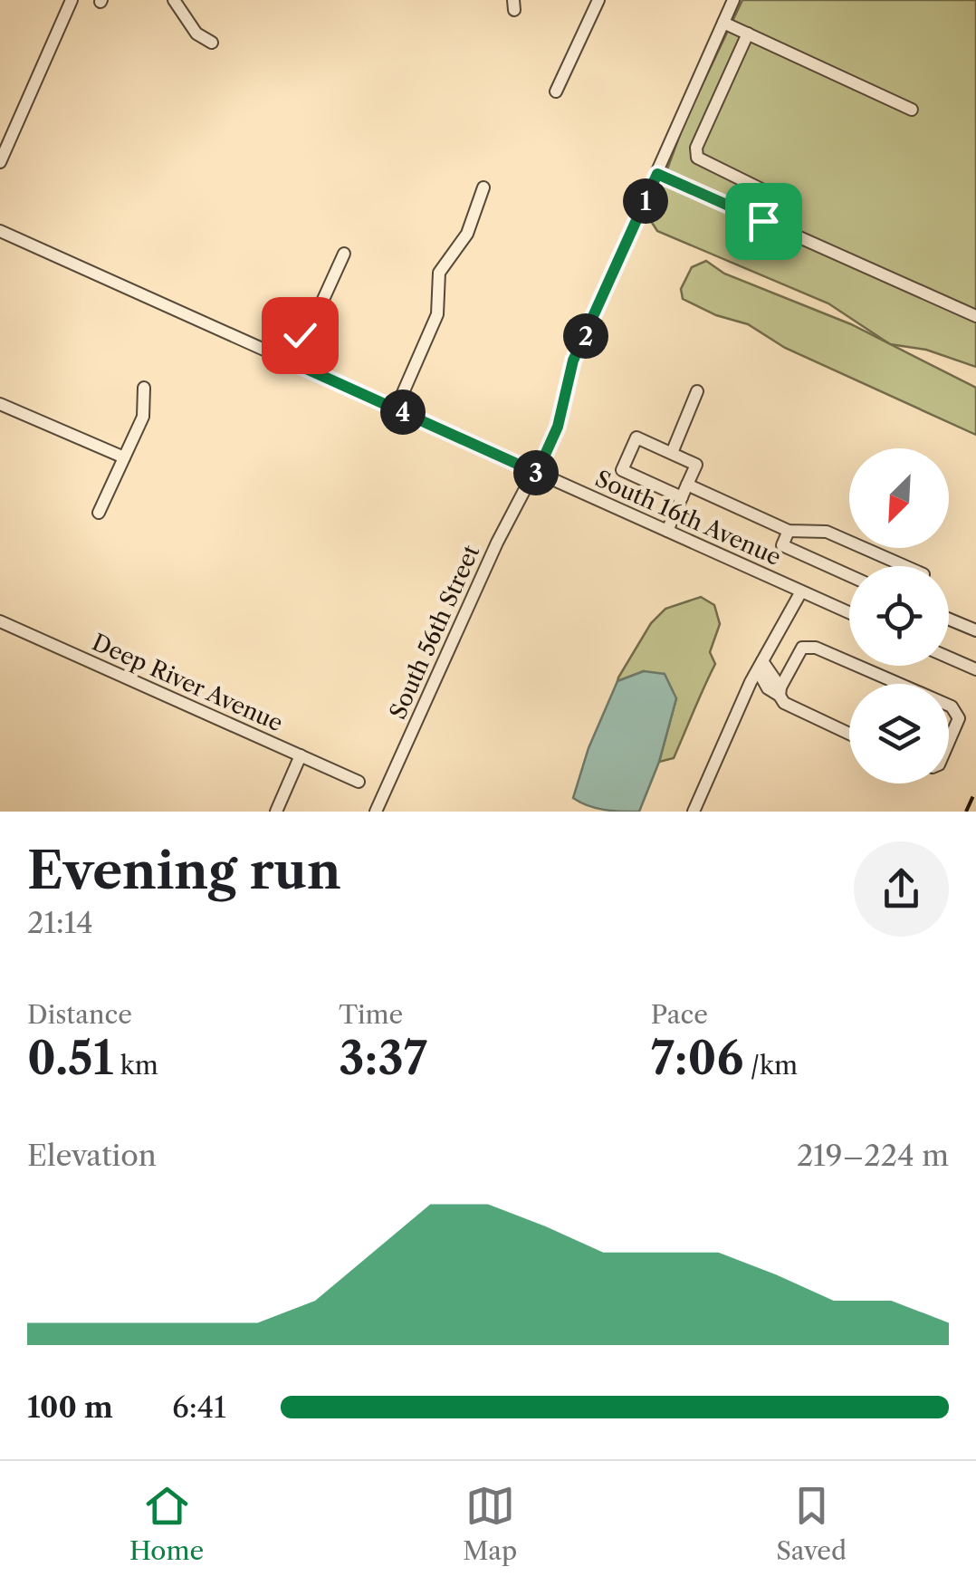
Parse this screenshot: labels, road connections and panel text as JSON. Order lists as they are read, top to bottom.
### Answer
{
  "streets": {
    "street": ["South 16th Avenue", "South 56th Street", "Deep River Avenue"]
  },
  "crossings": [
    ["South 16th Avenue", "South 56th Street"]
  ],
  "north": "bottom left",
  "page": {
    "pins": [
      "1",
      "2",
      "4",
      "3"
    ],
    "heading": ["Evening run", "21:14"],
    "stats": [
      ["Distance", "0.51 km"],
      ["Time", "3:37"],
      ["Pace", "7:06 /km"]
    ],
    "chart": ["Elevation", "219–224 m"],
    "list": [
      {
        "name": "100 m",
        "note": "6:41"
      }
    ],
    "tabs": ["Home", "Map", "Saved"]
  }
}
